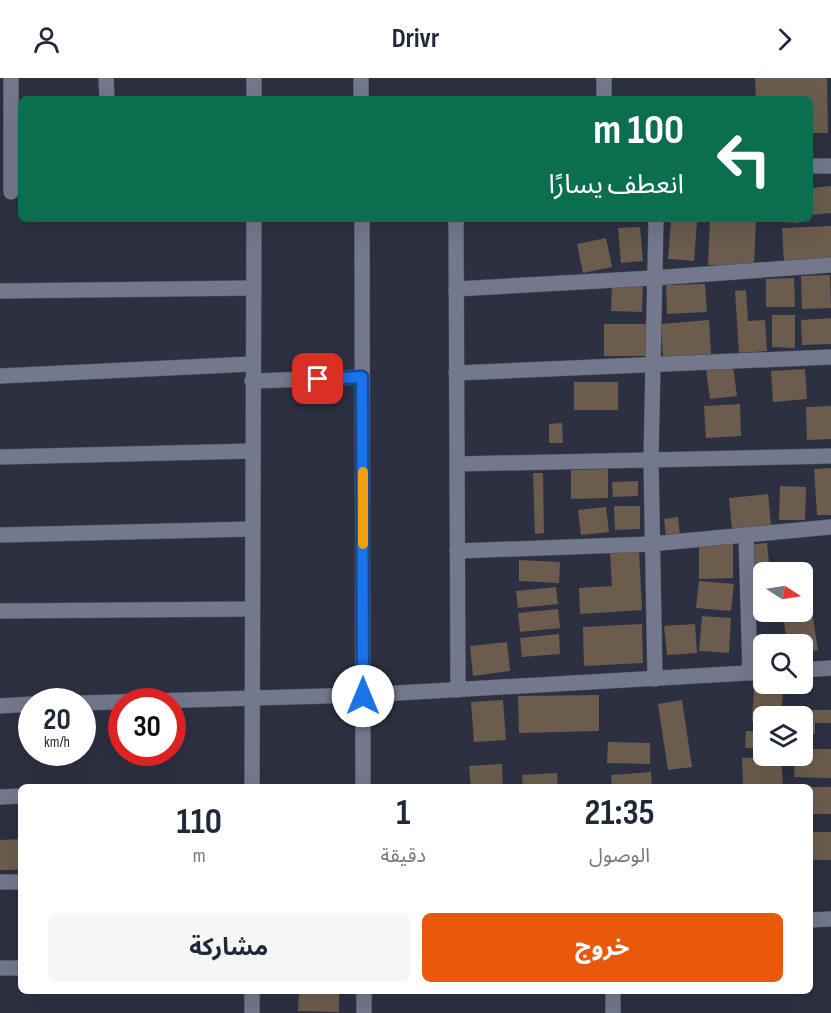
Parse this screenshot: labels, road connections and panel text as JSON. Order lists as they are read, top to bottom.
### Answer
{
  "north": "right",
  "page": {
    "header": "Drivr",
    "turn": ["100 m", "انعطف يسارًا"],
    "speed": "20 km/h",
    "limit": "30",
    "eta": [
      "21:35",
      "الوصول",
      "1",
      "دقيقة",
      "110",
      "m"
    ],
    "buttons": ["خروج", "مشاركة"]
  }
}
